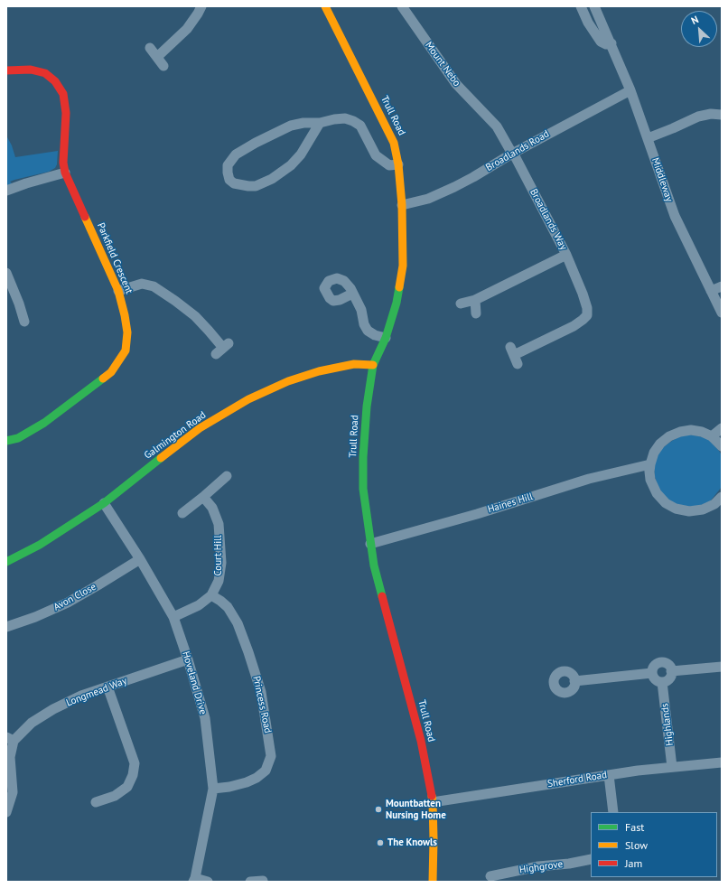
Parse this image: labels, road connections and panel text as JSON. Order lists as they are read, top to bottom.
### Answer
{
  "streets": {
    "street": [
      "Mount Nebo",
      "Trull Road",
      "Broadlands Road",
      "Middleway",
      "Broadlands Way",
      "Parkfield Crescent",
      "Galmington Road",
      "Haines Hill",
      "Court Hill",
      "Avon Close",
      "Hoveland Drive",
      "Longmead Way",
      "Princess Road",
      "Highlands",
      "Sherford Road",
      "Highgrove"
    ]
  },
  "crossings": [
    ["Mount Nebo", "Broadlands Road"],
    ["Mount Nebo", "Broadlands Way"],
    ["Trull Road", "Broadlands Road"],
    ["Trull Road", "Galmington Road"],
    ["Trull Road", "Haines Hill"],
    ["Trull Road", "Sherford Road"],
    ["Broadlands Road", "Middleway"],
    ["Broadlands Road", "Broadlands Way"],
    ["Galmington Road", "Hoveland Drive"],
    ["Court Hill", "Princess Road"],
    ["Avon Close", "Hoveland Drive"],
    ["Hoveland Drive", "Longmead Way"],
    ["Hoveland Drive", "Princess Road"],
    ["Highlands", "Sherford Road"]
  ],
  "places": ["Mountbatten Nursing Home", "The Knowls"],
  "legend": ["Fast", "Slow", "Jam"],
  "north": "top left"
}
